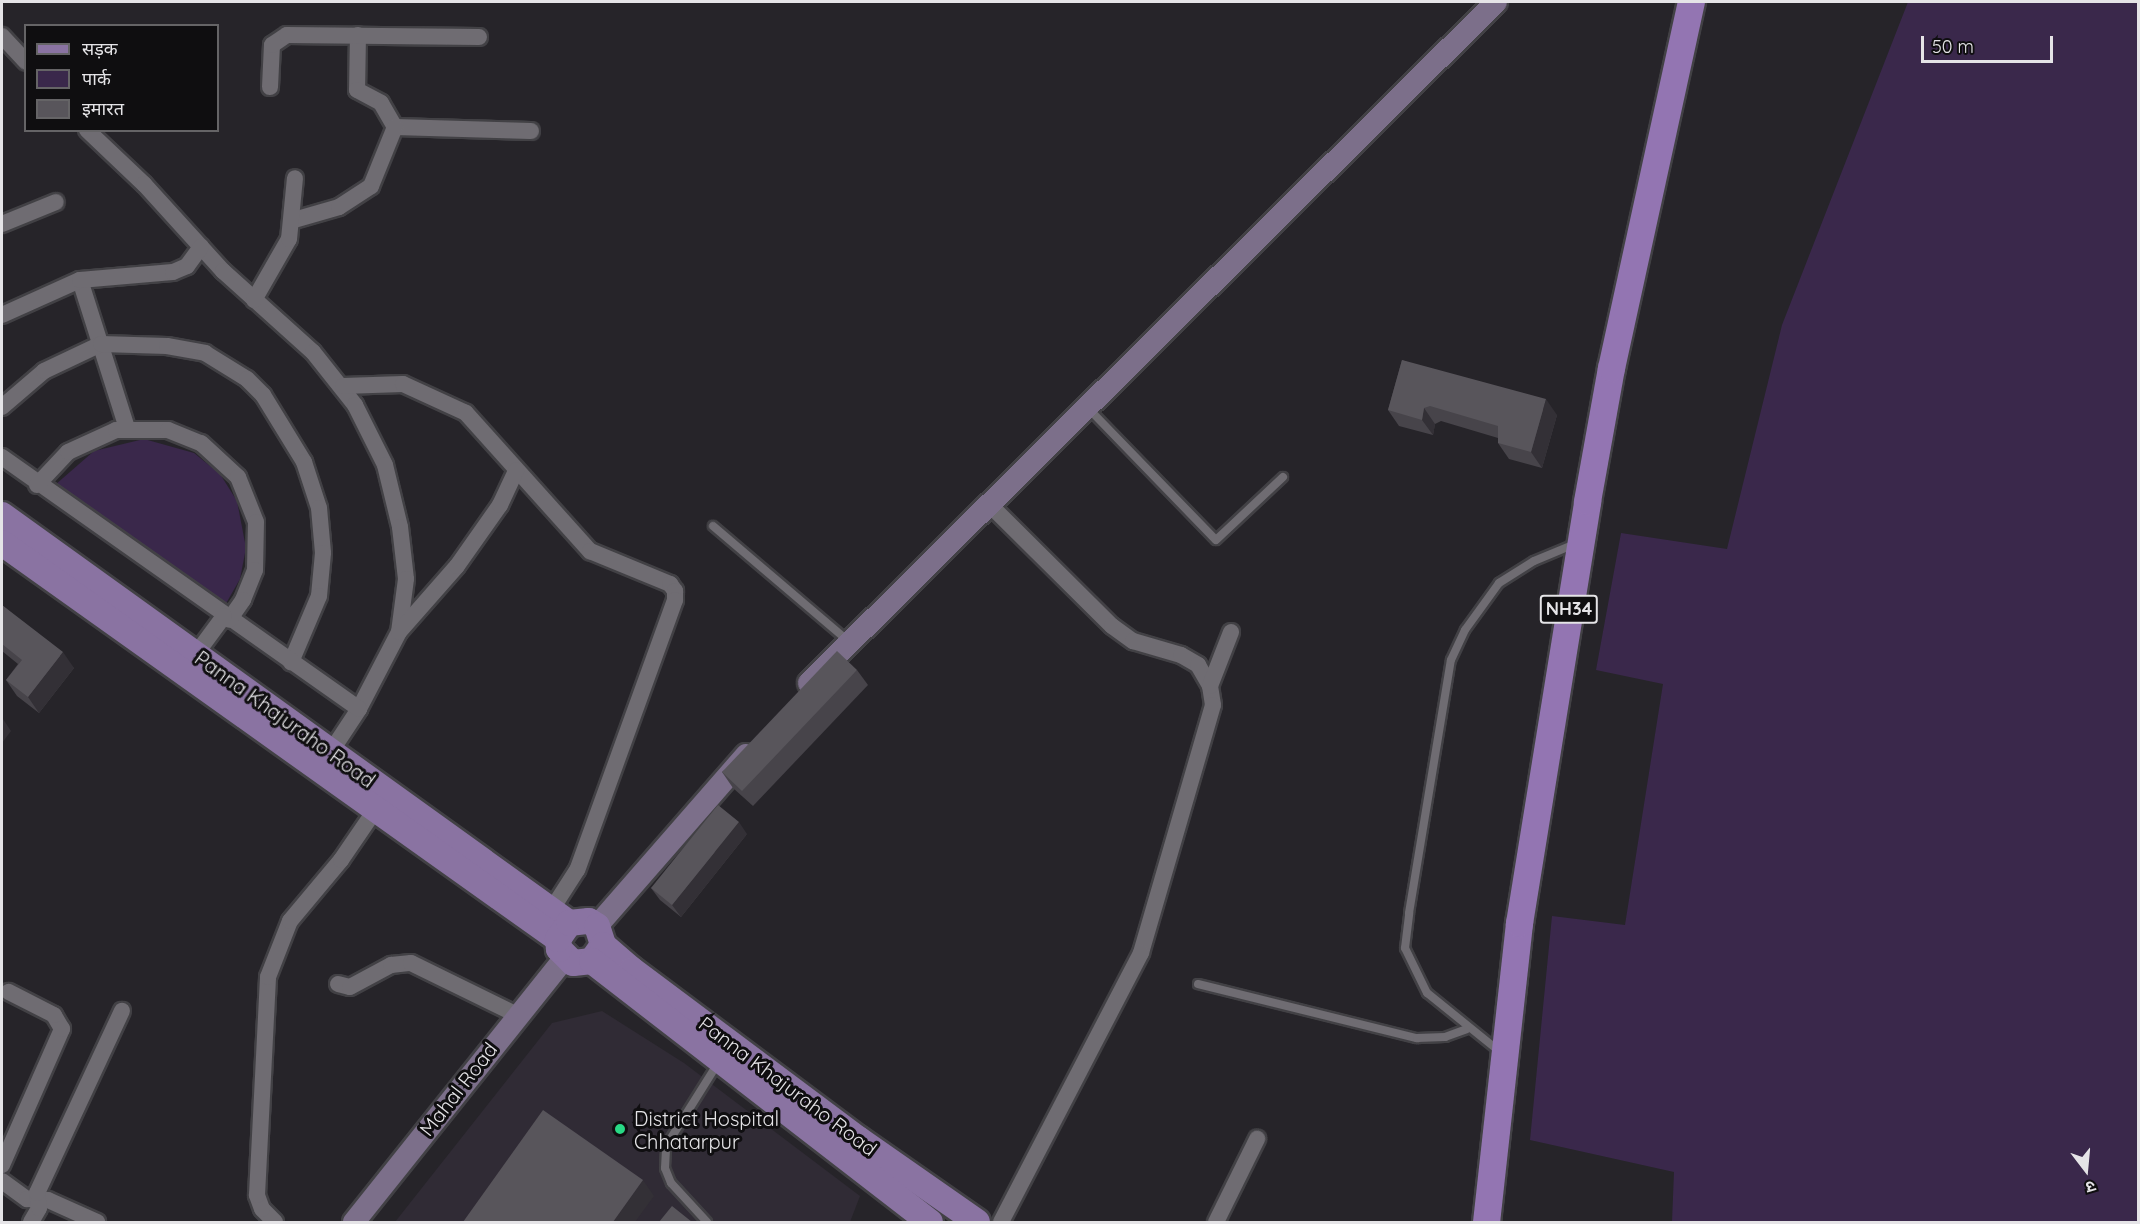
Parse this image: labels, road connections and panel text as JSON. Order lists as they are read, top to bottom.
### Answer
{
  "streets": {
    "highway": ["NH34"],
    "main road": ["Panna Khajuraho Road", "Mahal Road"]
  },
  "crossings": [
    ["Panna Khajuraho Road", "Mahal Road"]
  ],
  "places": ["District Hospital Chhatarpur"],
  "legend": ["सड़क", "पार्क", "इमारत"],
  "scale_bar": "50 m",
  "north": "bottom"
}
